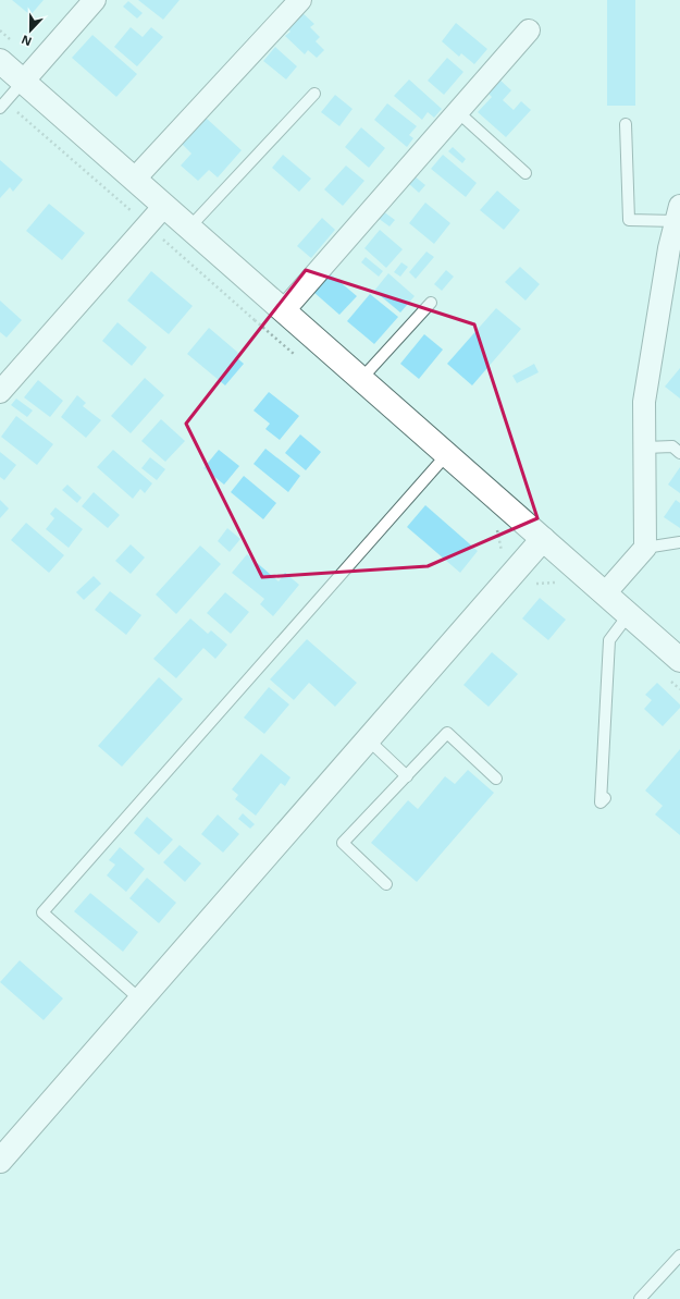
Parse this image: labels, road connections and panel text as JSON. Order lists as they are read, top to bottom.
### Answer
{
  "north": "bottom"
}
